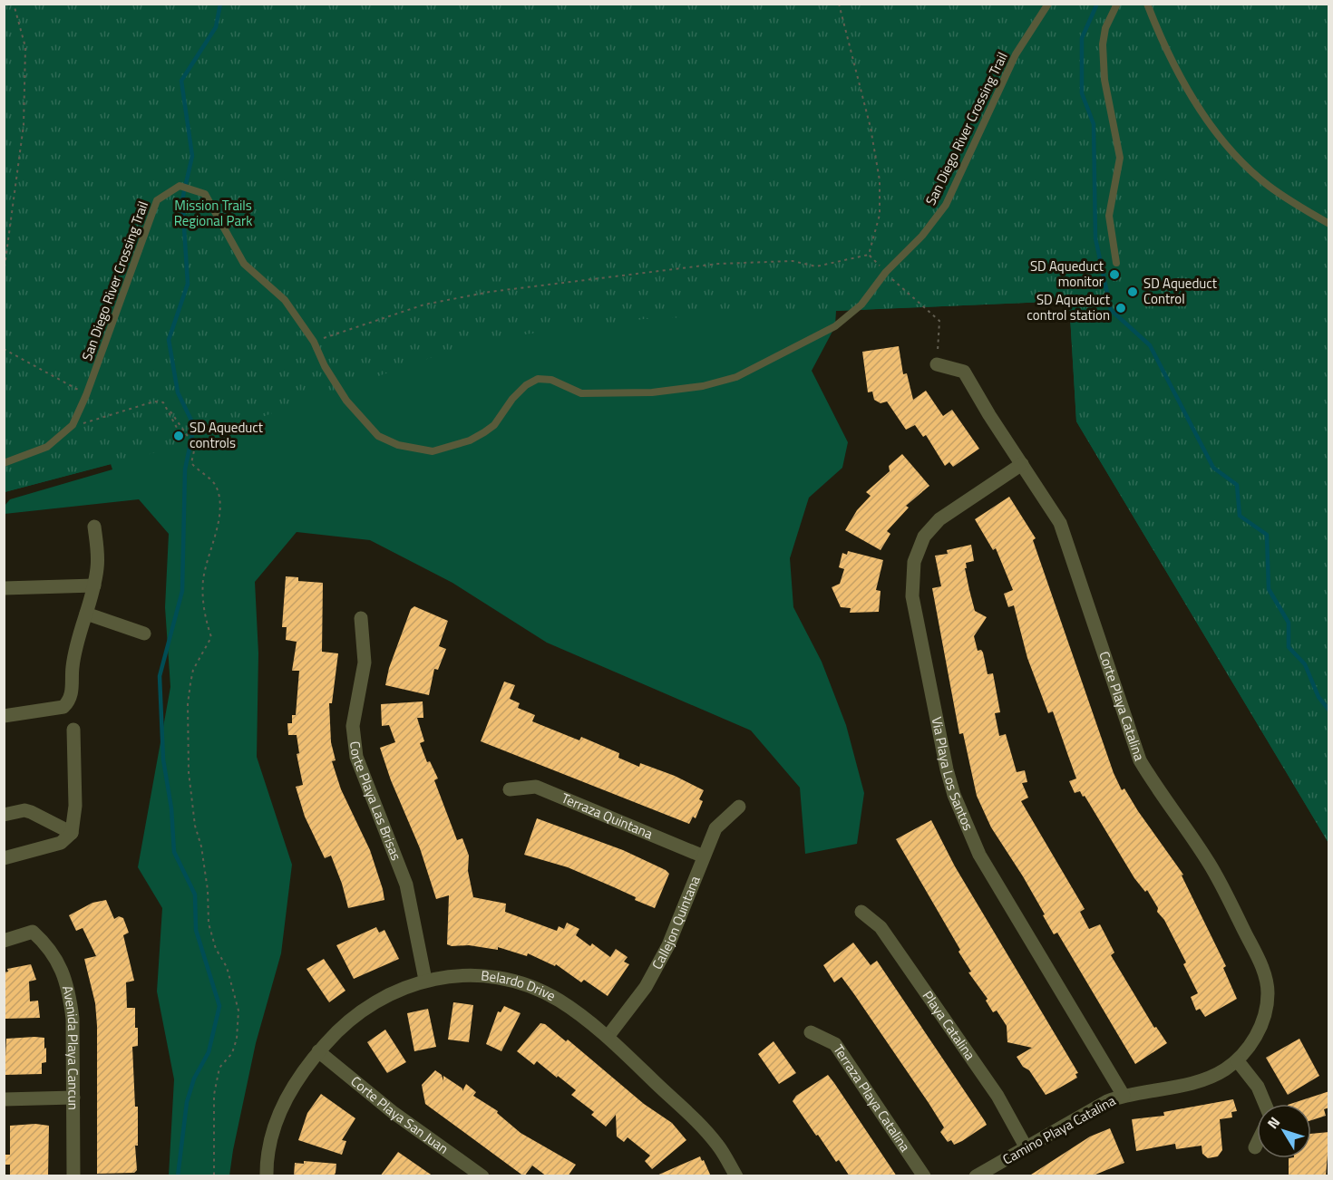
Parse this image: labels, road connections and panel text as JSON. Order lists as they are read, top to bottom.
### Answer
{
  "streets": {
    "street": [
      "Corte Playa Catalina",
      "Via Playa Los Santos",
      "Corte Playa Las Brisas",
      "Terraza Quintana",
      "Callejon Quintana",
      "Belardo Drive",
      "Playa Catalina",
      "Avenida Playa Cancun",
      "Terraza Playa Catalina",
      "Corte Playa San Juan",
      "Camino Playa Catalina"
    ],
    "lane": ["San Diego River Crossing Trail"]
  },
  "crossings": [
    ["Corte Playa Catalina", "Via Playa Los Santos"],
    ["Corte Playa Catalina", "Camino Playa Catalina"],
    ["Via Playa Los Santos", "Camino Playa Catalina"],
    ["Corte Playa Las Brisas", "Belardo Drive"],
    ["Terraza Quintana", "Callejon Quintana"],
    ["Callejon Quintana", "Belardo Drive"],
    ["Belardo Drive", "Corte Playa San Juan"],
    ["Playa Catalina", "Camino Playa Catalina"]
  ],
  "parks": ["Mission Trails Regional Park"],
  "places": [
    "SD Aqueduct monitor",
    "SD Aqueduct Control",
    "SD Aqueduct control station",
    "SD Aqueduct controls"
  ],
  "north": "top left"
}
